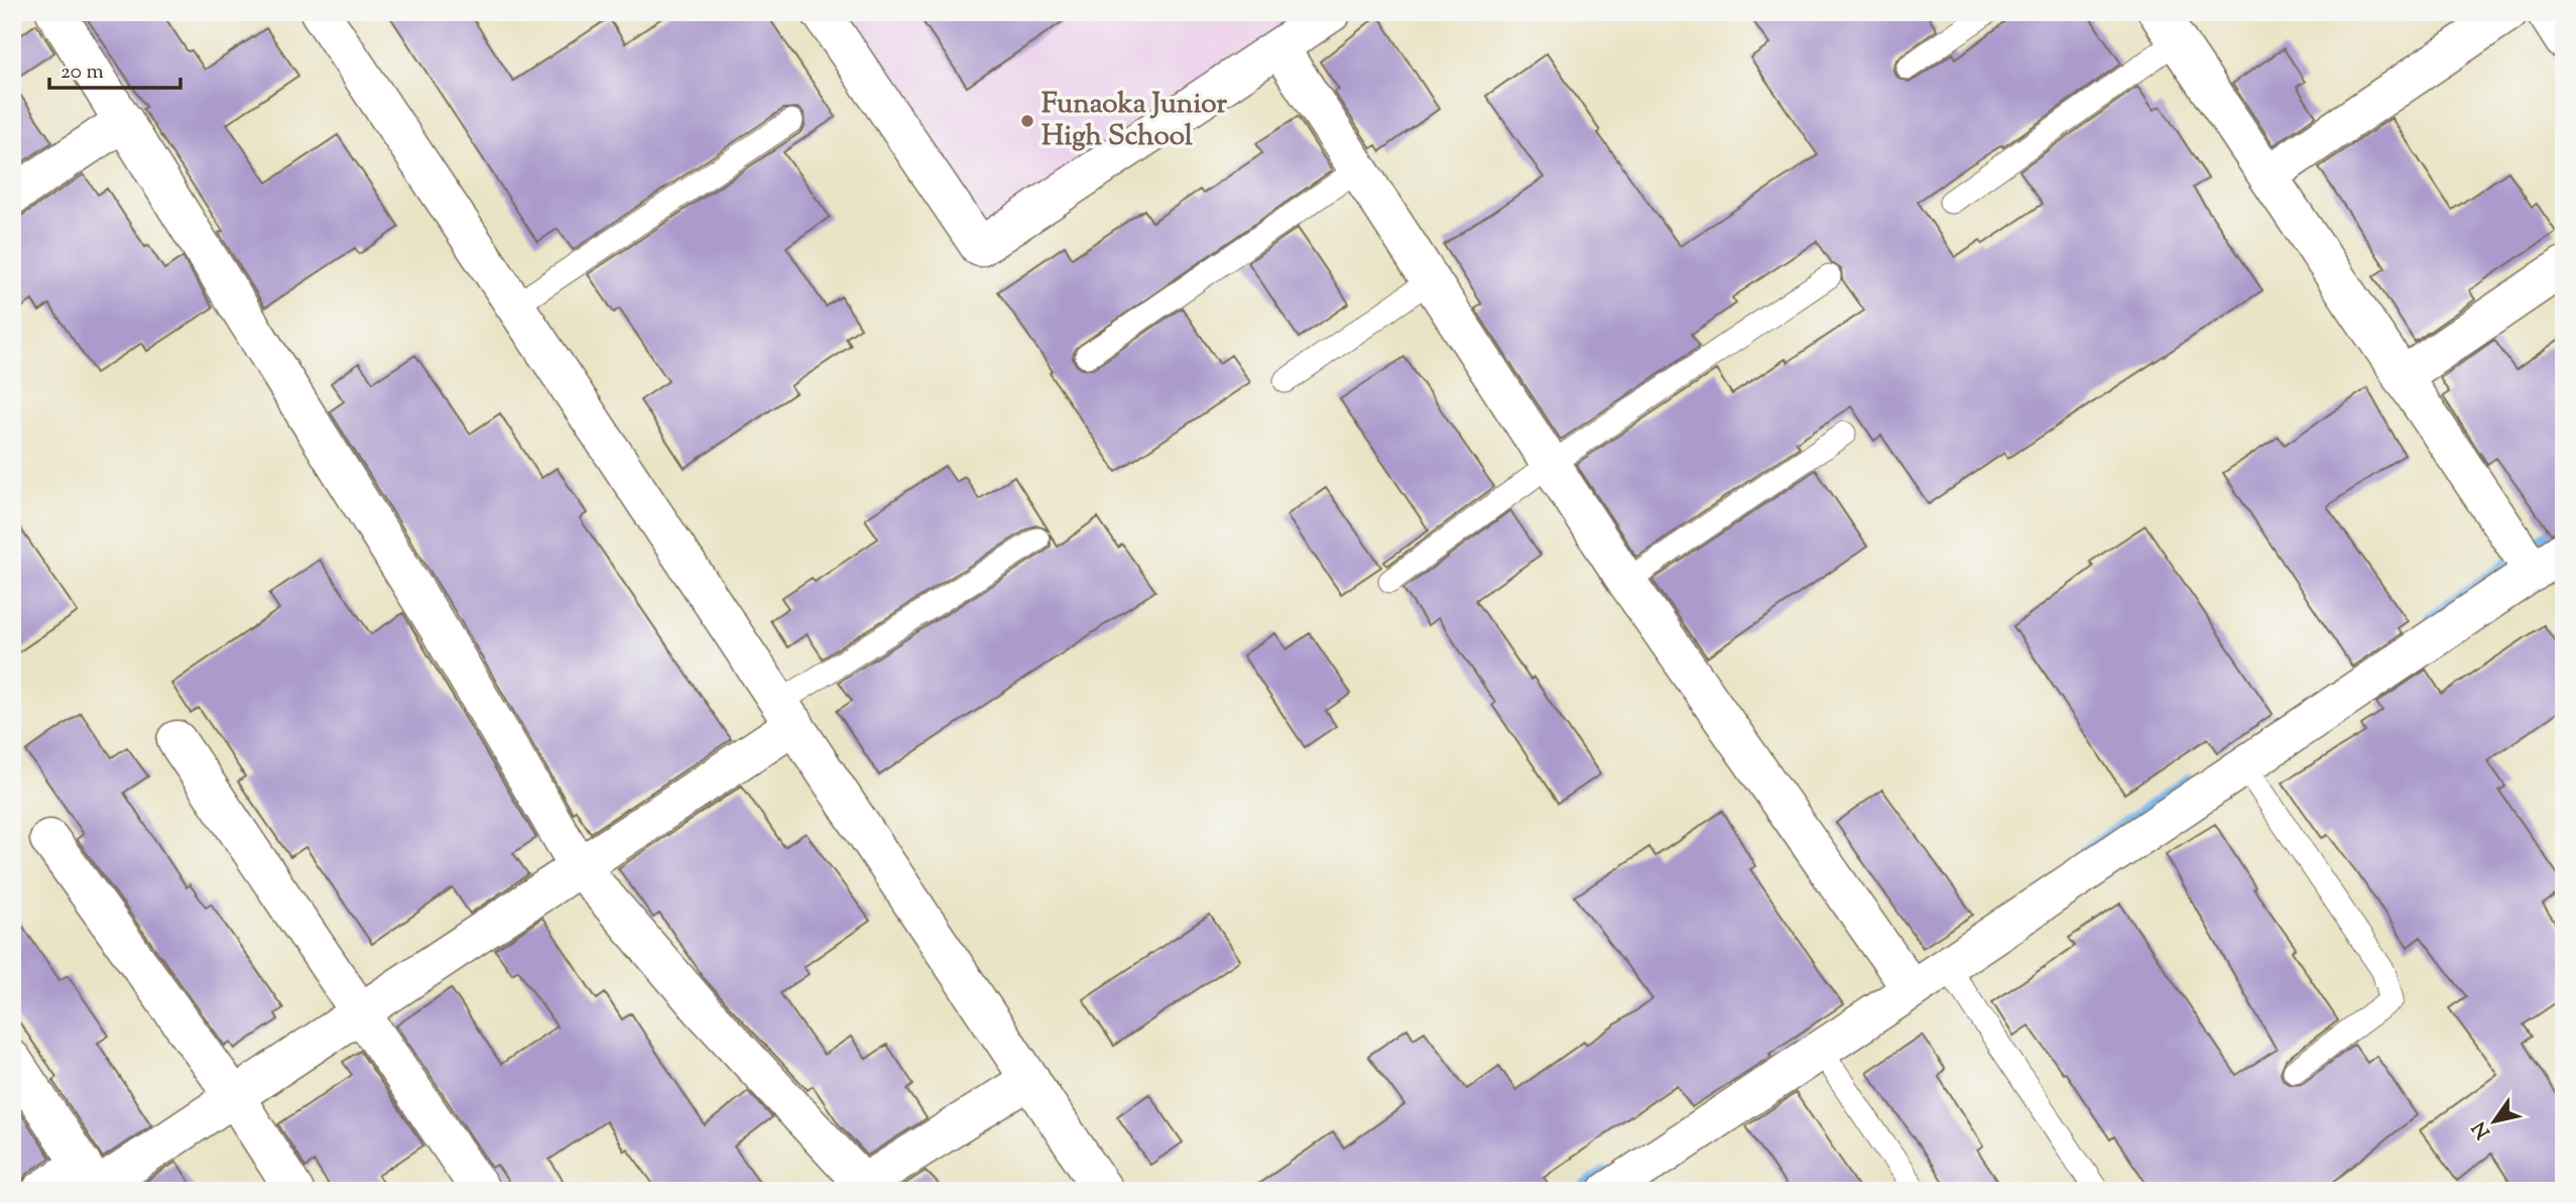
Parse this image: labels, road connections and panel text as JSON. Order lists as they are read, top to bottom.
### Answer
{
  "places": ["Funaoka Junior High School"],
  "scale_bar": "20 m",
  "north": "bottom left"
}
